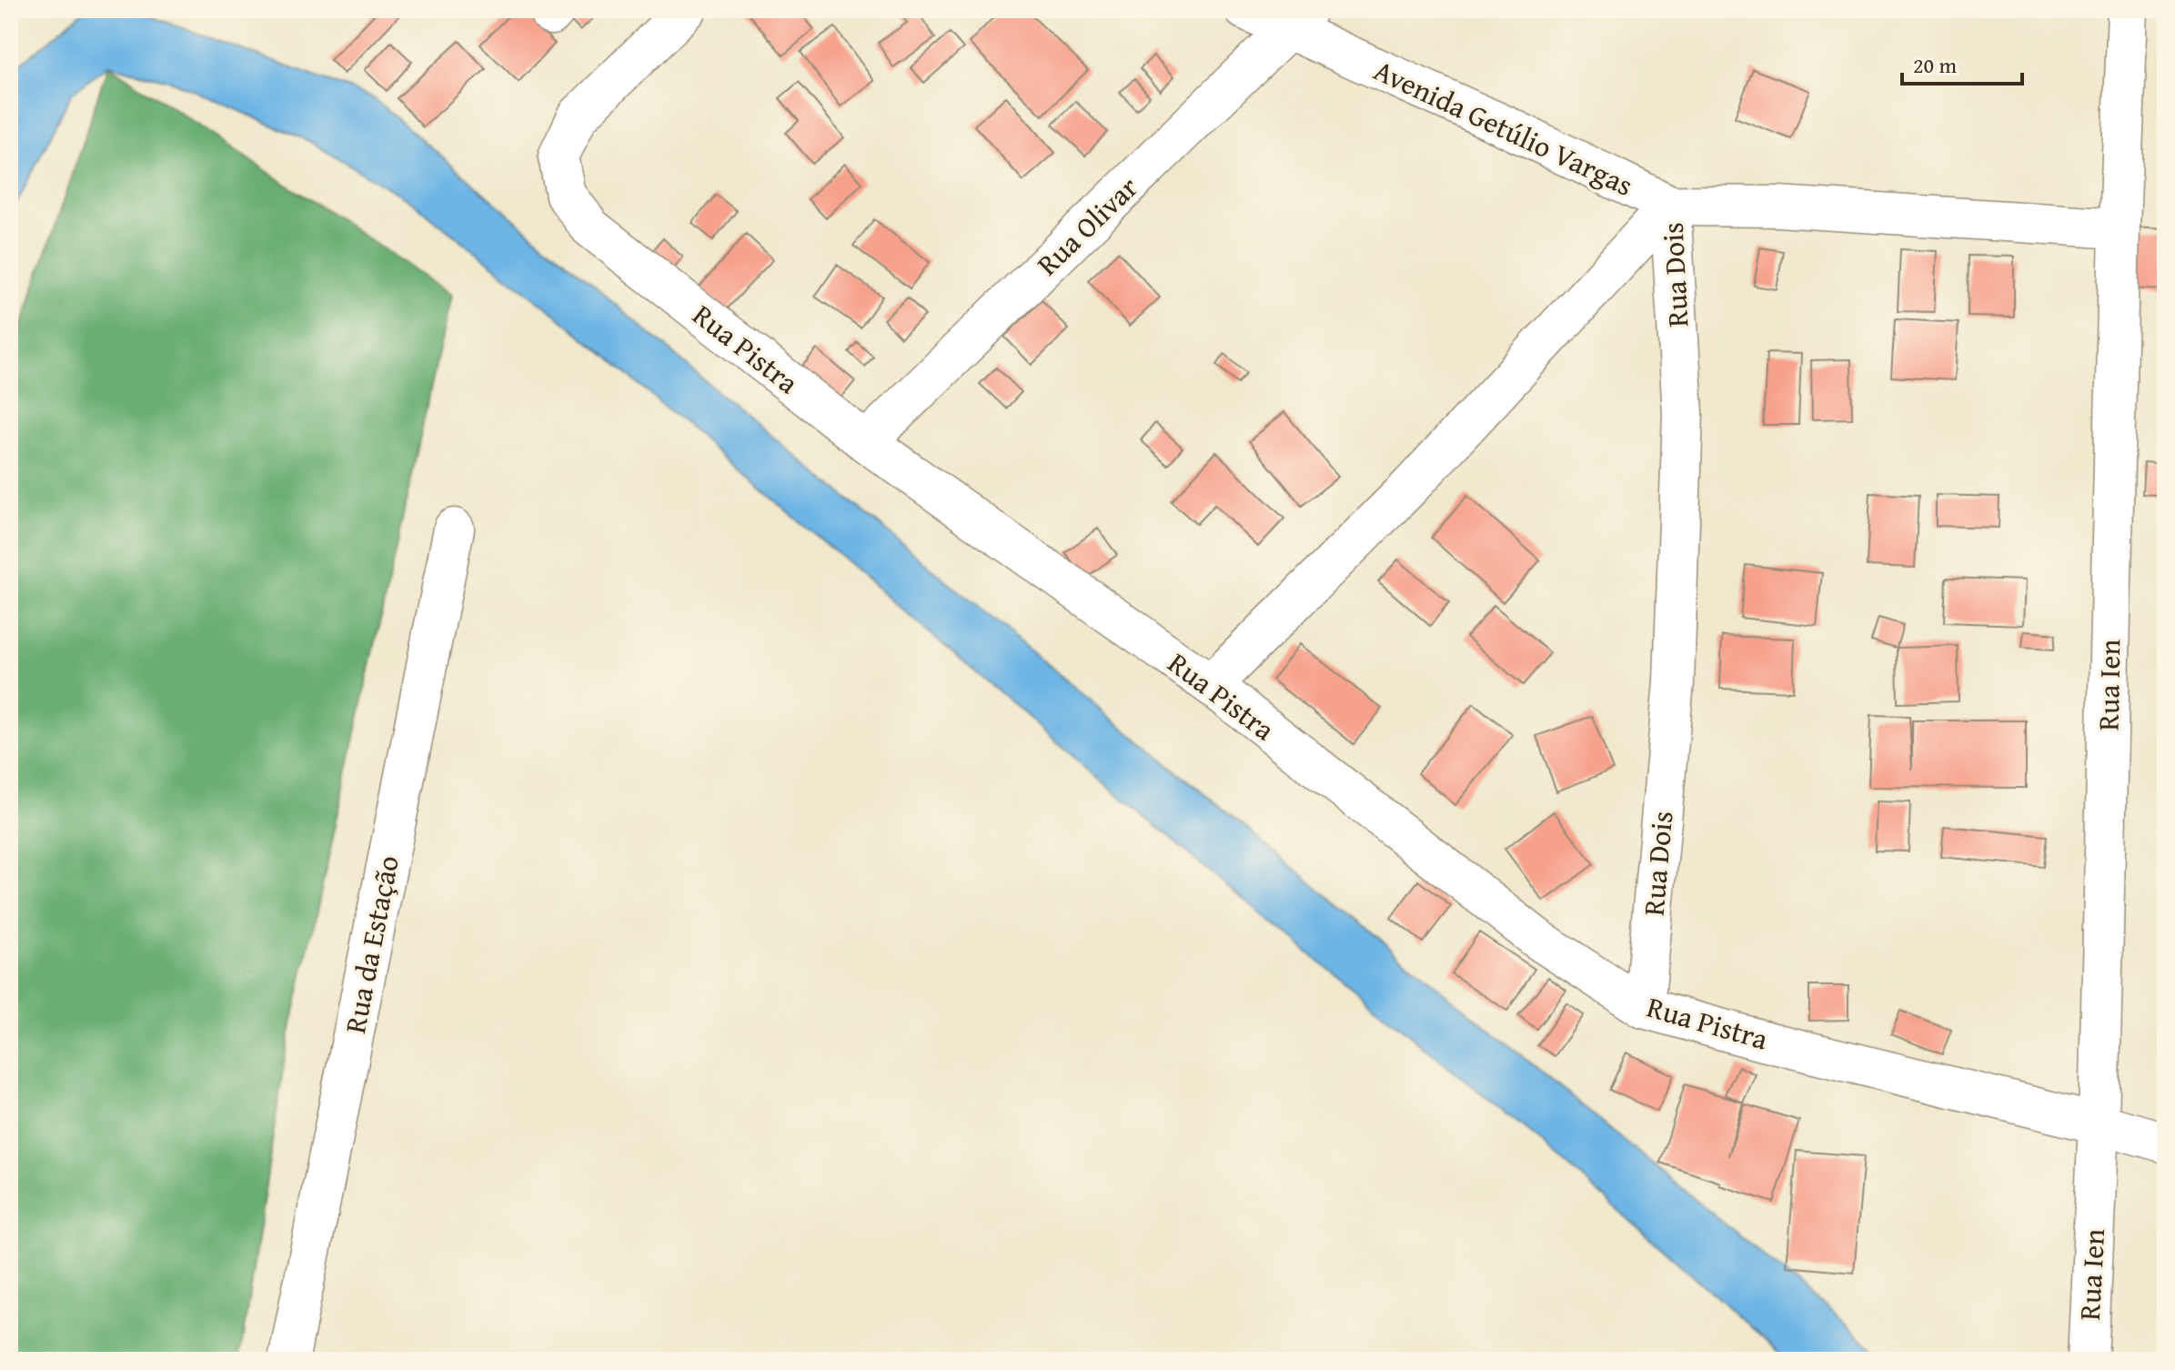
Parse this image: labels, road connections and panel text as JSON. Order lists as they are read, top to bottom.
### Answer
{
  "streets": {
    "street": [
      "Avenida Getúlio Vargas",
      "Rua Olivar",
      "Rua Dois",
      "Rua Pistra",
      "Rua Ien",
      "Rua da Estação"
    ]
  },
  "crossings": [
    ["Avenida Getúlio Vargas", "Rua Olivar"],
    ["Avenida Getúlio Vargas", "Rua Dois"],
    ["Avenida Getúlio Vargas", "Rua Ien"],
    ["Rua Olivar", "Rua Pistra"],
    ["Rua Dois", "Rua Pistra"],
    ["Rua Pistra", "Rua Ien"]
  ],
  "scale_bar": "20 m"
}
